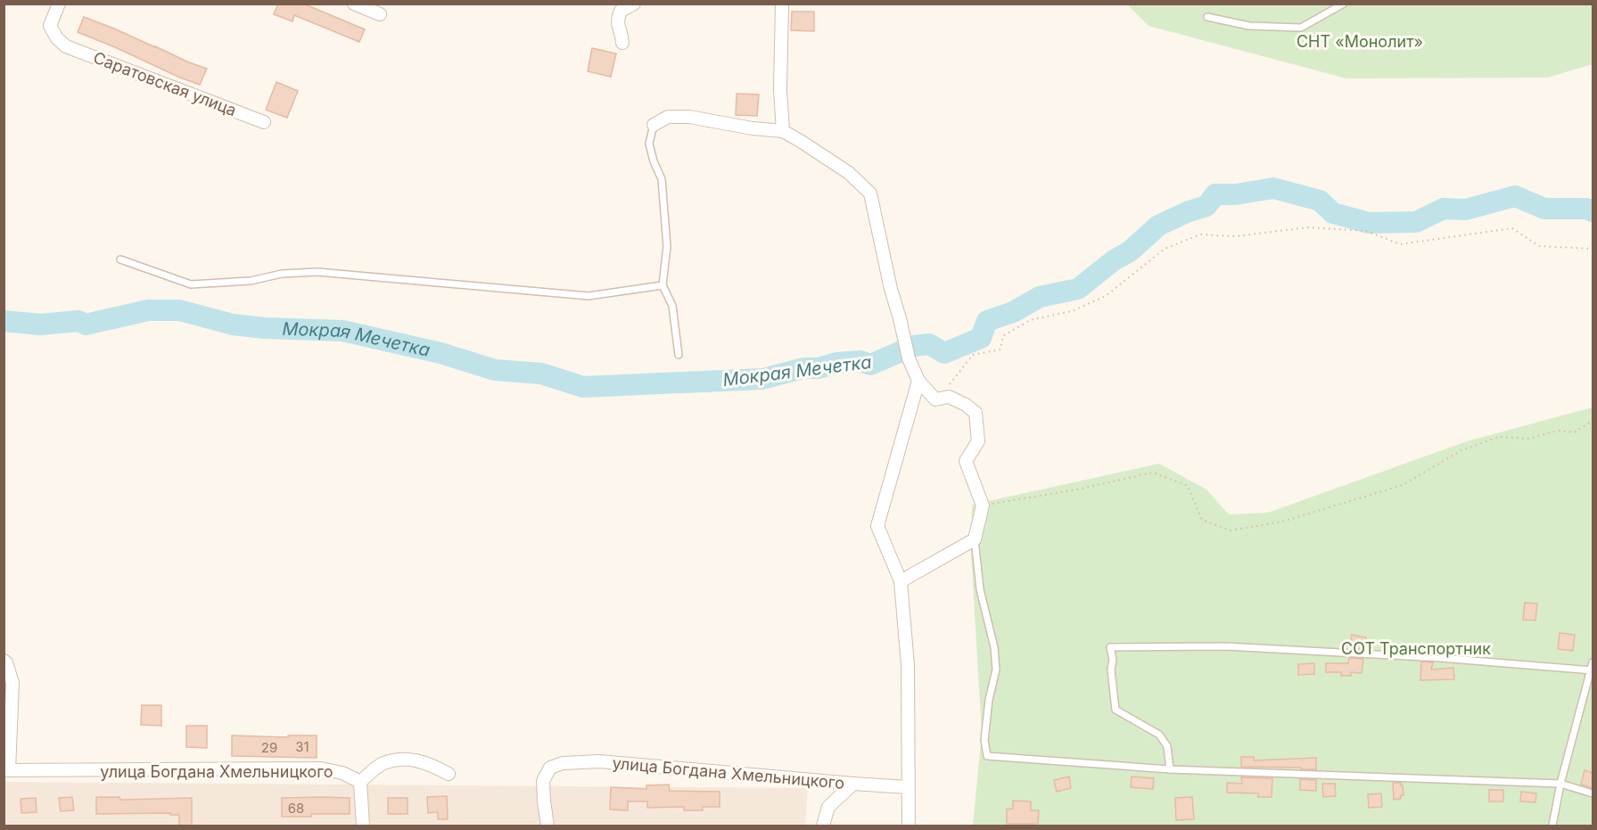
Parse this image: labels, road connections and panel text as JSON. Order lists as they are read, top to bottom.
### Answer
{
  "streets": {
    "street": ["Саратовская улица", "улица Богдана Хмельницкого"]
  },
  "water": ["Мокрая Мечетка"],
  "parks": ["СНТ «Монолит»", "СОТ Транспортник"],
  "house_numbers": ["31", "29", "68"]
}
